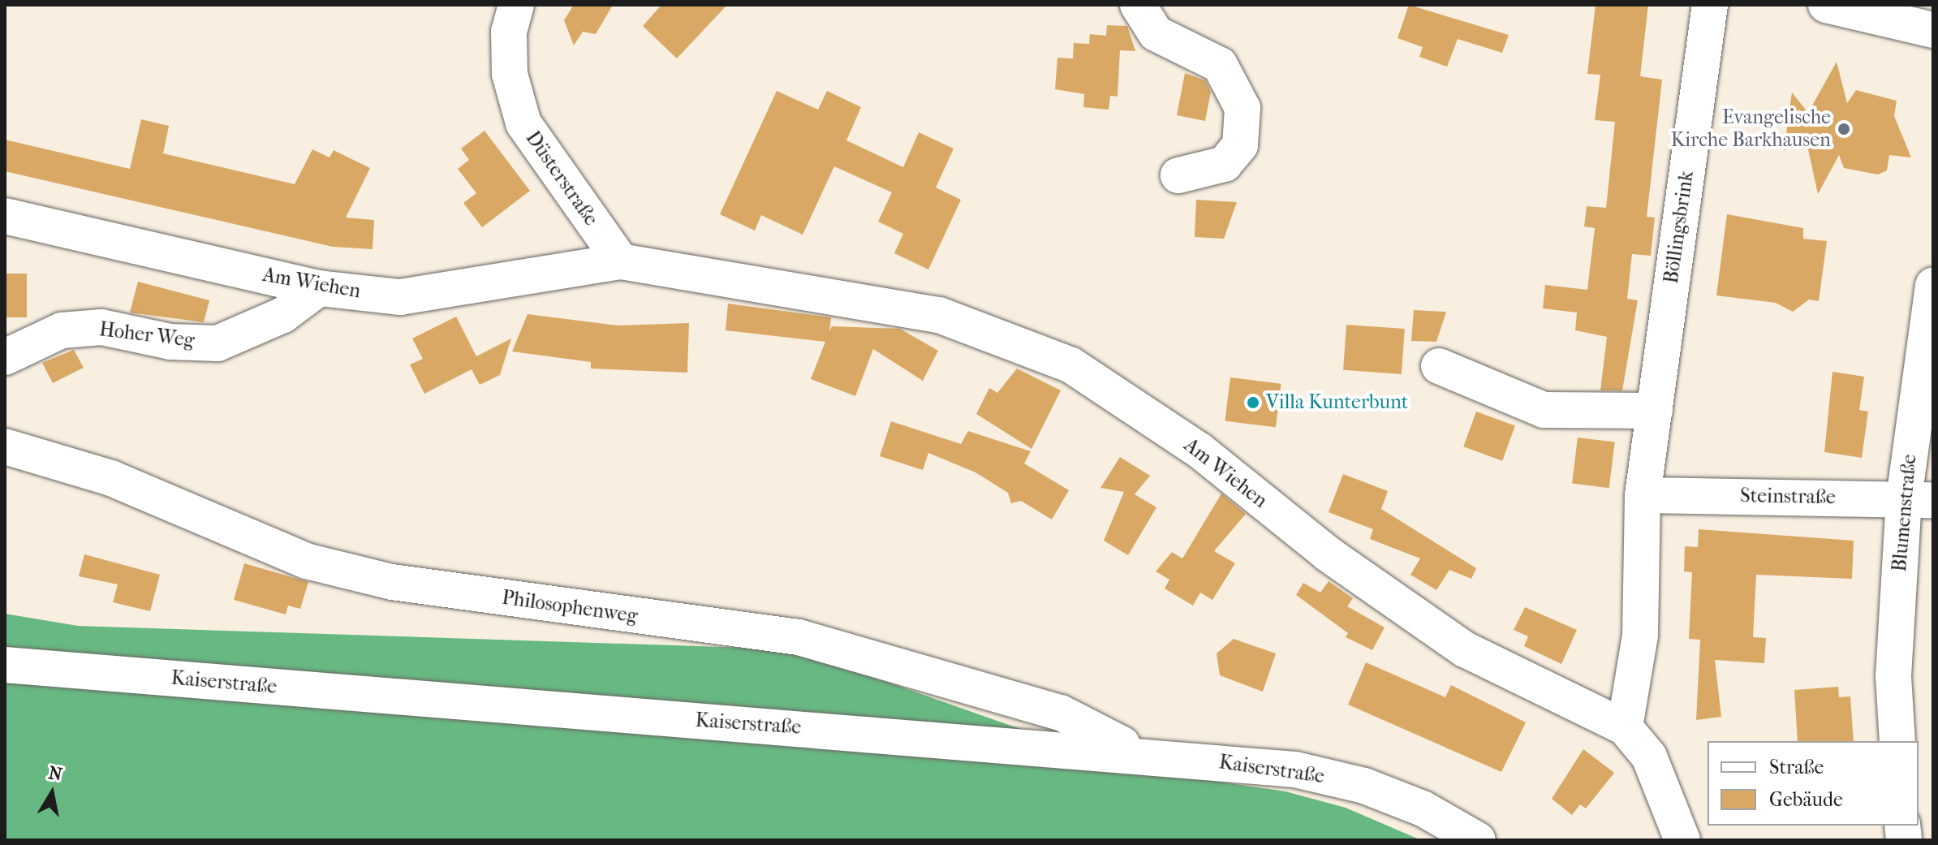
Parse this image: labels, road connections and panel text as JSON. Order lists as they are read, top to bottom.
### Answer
{
  "streets": {
    "street": [
      "Düsterstraße",
      "Böllingsbrink",
      "Am Wiehen",
      "Hoher Weg",
      "Steinstraße",
      "Blumenstraße",
      "Philosophenweg",
      "Kaiserstraße"
    ]
  },
  "crossings": [
    ["Düsterstraße", "Am Wiehen"],
    ["Böllingsbrink", "Am Wiehen"],
    ["Böllingsbrink", "Steinstraße"],
    ["Am Wiehen", "Hoher Weg"],
    ["Steinstraße", "Blumenstraße"],
    ["Philosophenweg", "Kaiserstraße"]
  ],
  "places": ["Evangelische Kirche Barkhausen", "Villa Kunterbunt"],
  "legend": ["Straße", "Gebäude"],
  "north": "top"
}
